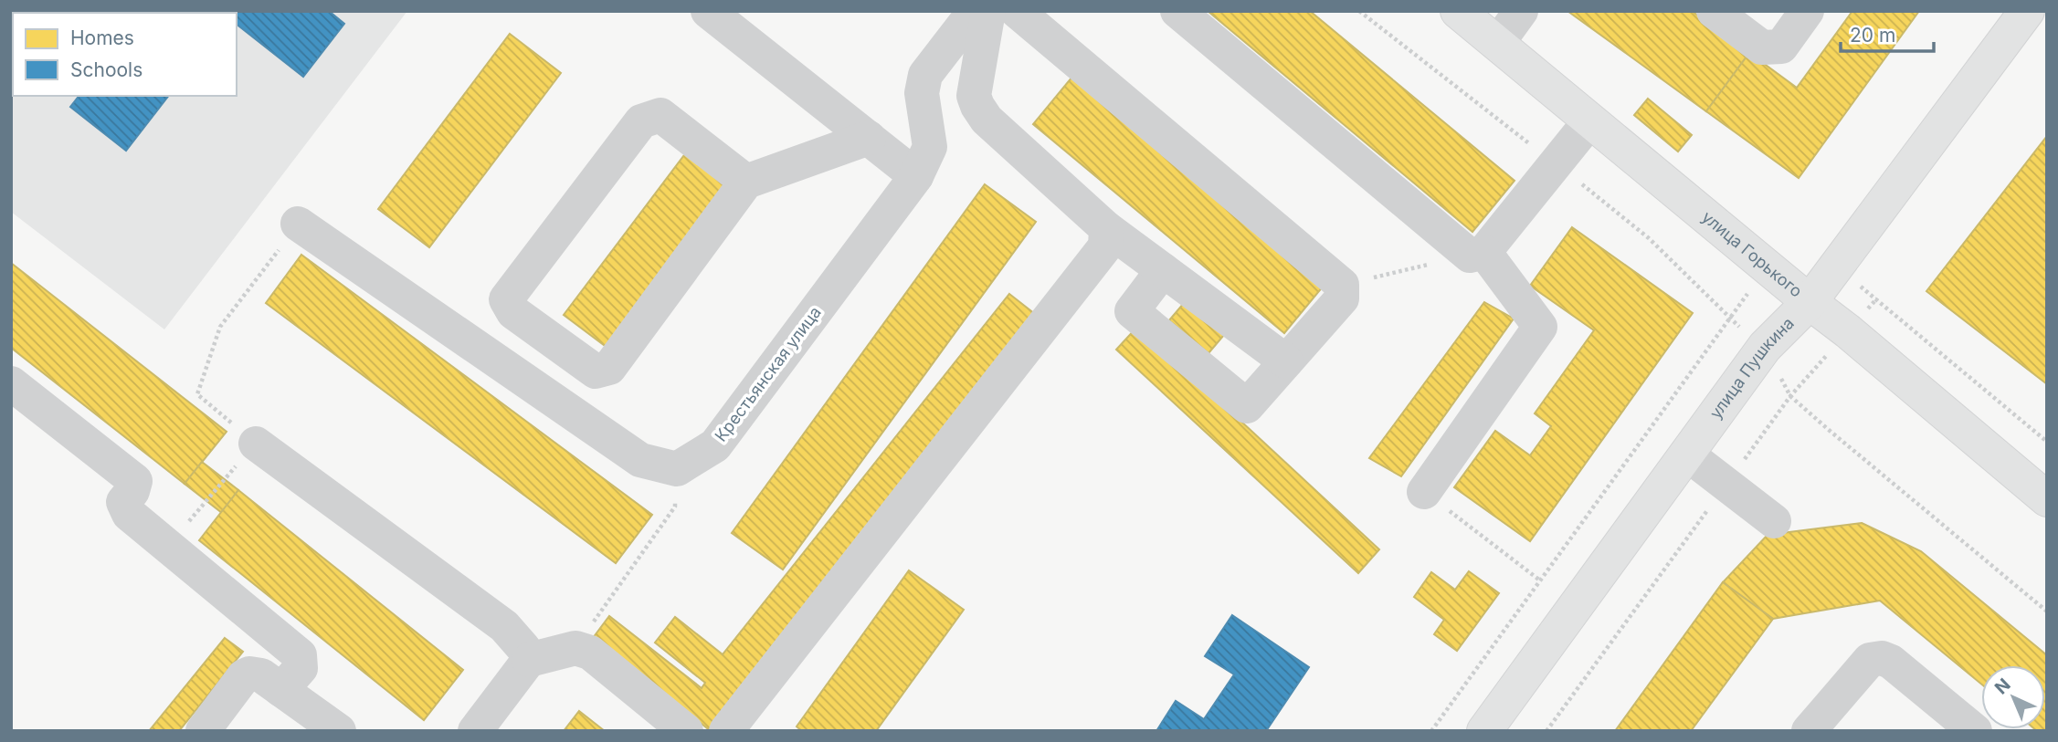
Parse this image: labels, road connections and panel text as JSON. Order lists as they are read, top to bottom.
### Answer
{
  "streets": {
    "main road": ["улица Горького", "улица Пушкина"],
    "lane": ["Крестьянская улица"]
  },
  "crossings": [
    ["улица Горького", "улица Пушкина"]
  ],
  "legend": ["Homes", "Schools"],
  "scale_bar": "20 m",
  "north": "top left"
}
